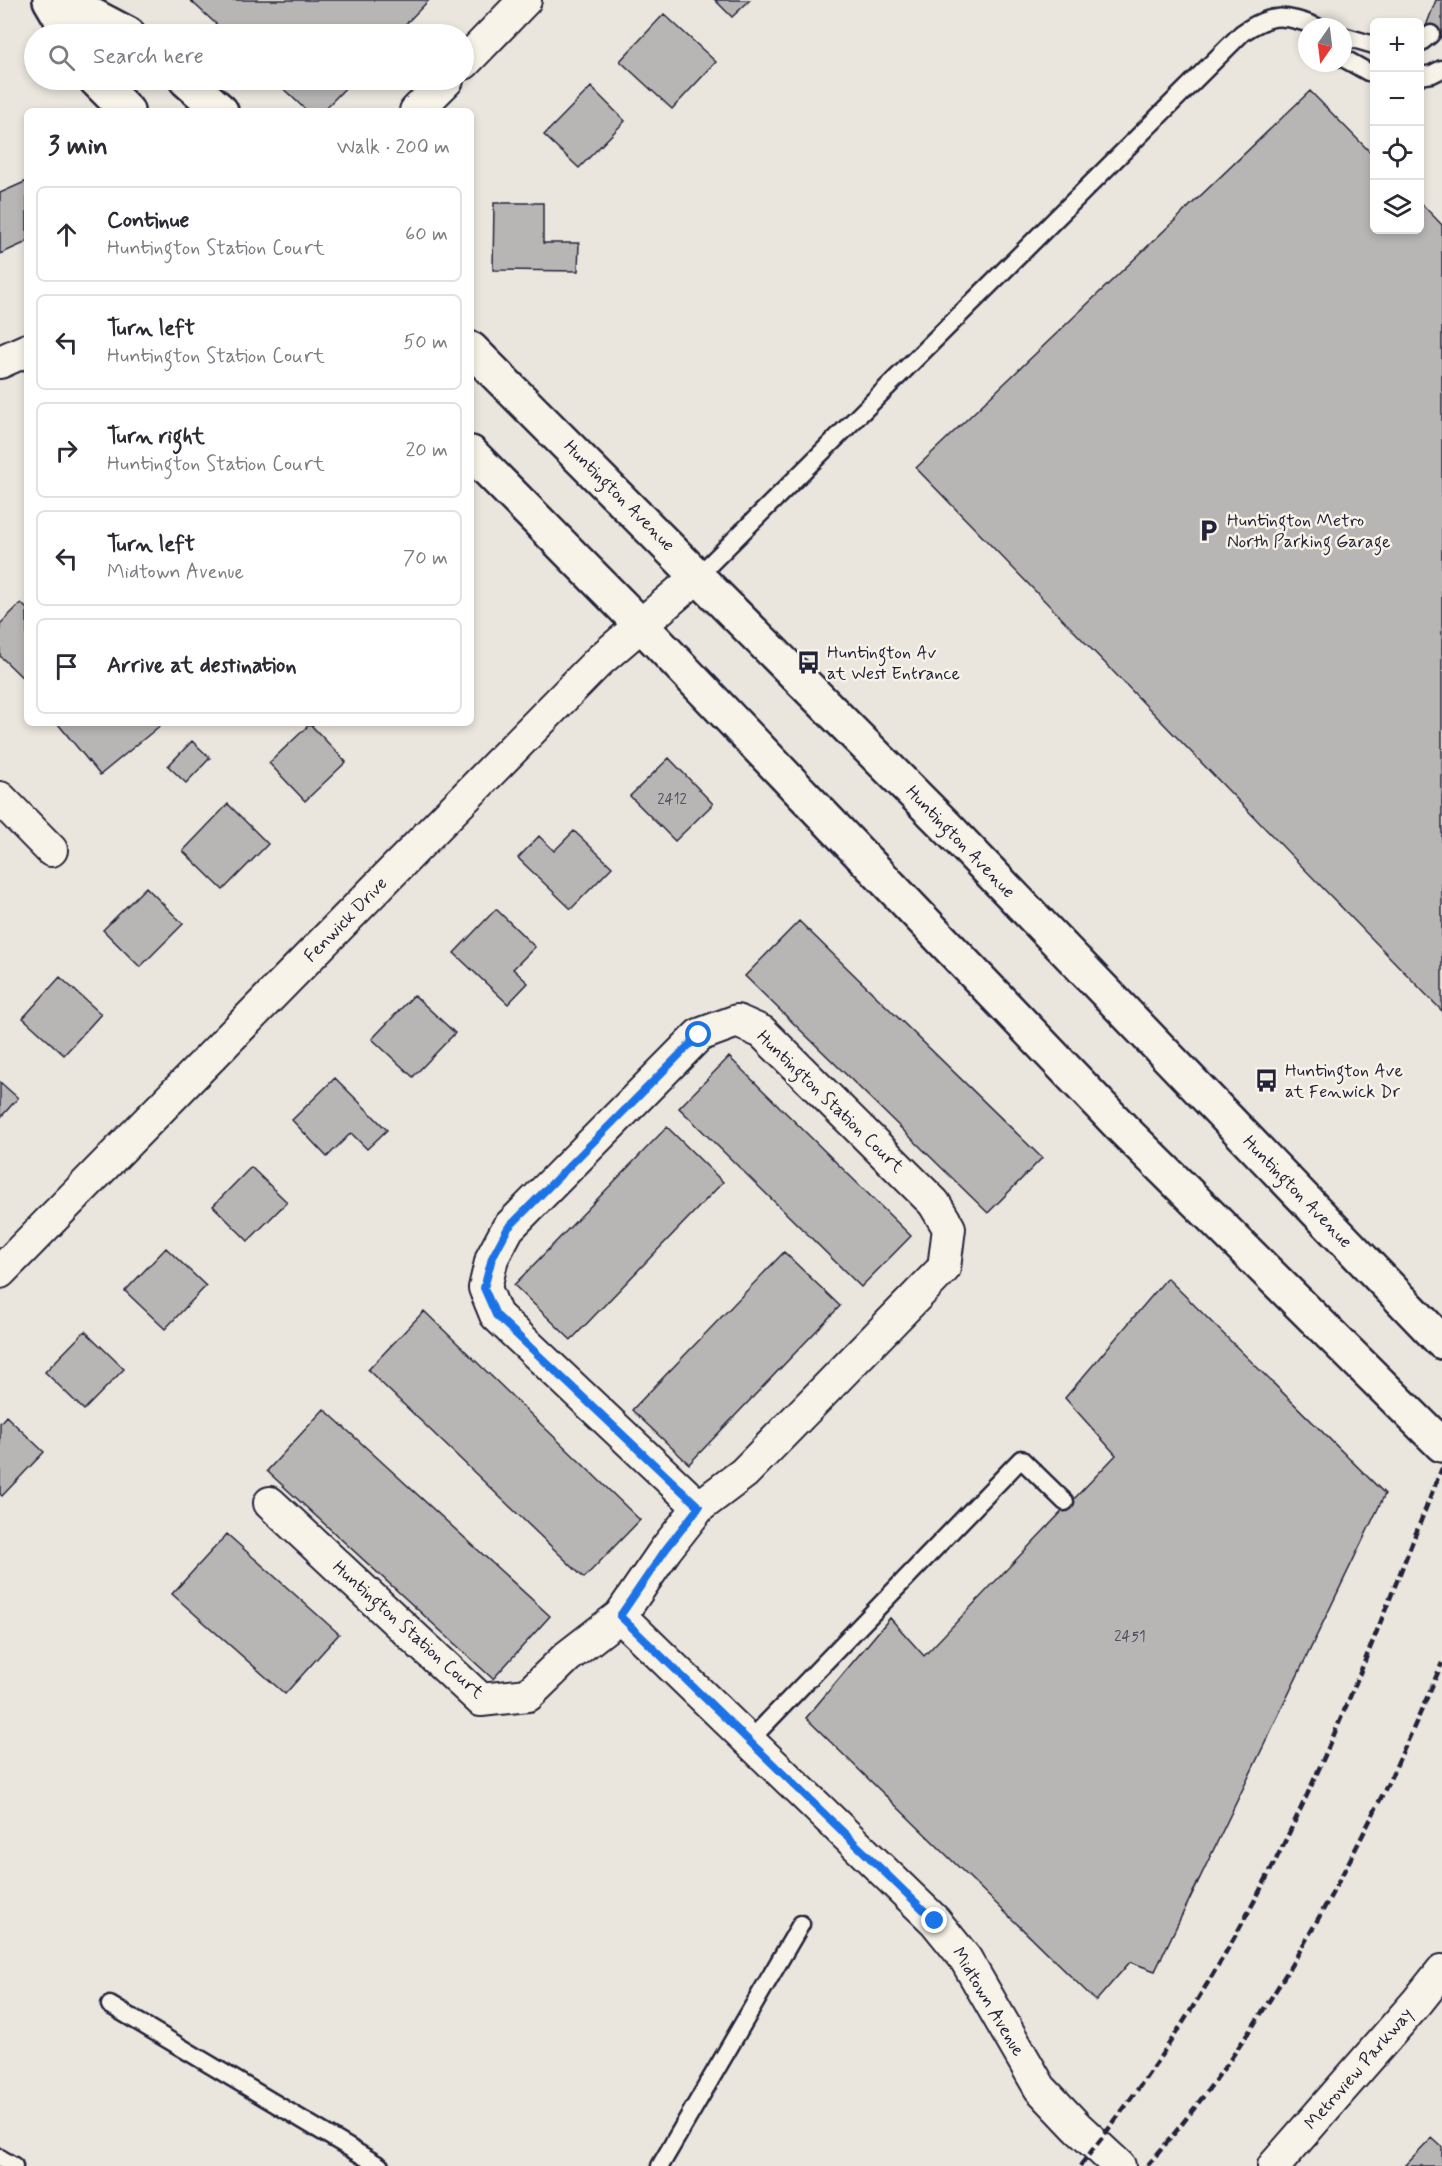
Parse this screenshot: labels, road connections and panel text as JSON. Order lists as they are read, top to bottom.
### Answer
{
  "streets": {
    "main road": ["Huntington Avenue"],
    "street": [
      "Fenwick Drive",
      "Huntington Station Court",
      "Midtown Avenue",
      "Metroview Parkway"
    ]
  },
  "crossings": [
    ["Huntington Avenue", "Fenwick Drive"],
    ["Huntington Station Court", "Midtown Avenue"]
  ],
  "places": {
    "parking": ["Huntington Metro North Parking Garage"],
    "bus stop": ["Huntington Av at West Entrance", "Huntington Ave at Fenwick Dr"]
  },
  "house_numbers": ["2412", "2451"],
  "north": "bottom",
  "page": {
    "map_buttons": ["+", "−"],
    "search": "Search here",
    "heading": ["3 min", "Walk · 200 m"],
    "list": [
      ["Continue", "Huntington Station Court", "60 m"],
      ["Turn left", "Huntington Station Court", "50 m"],
      ["Turn right", "Huntington Station Court", "20 m"],
      ["Turn left", "Midtown Avenue", "70 m"],
      "Arrive at destination"
    ]
  }
}
